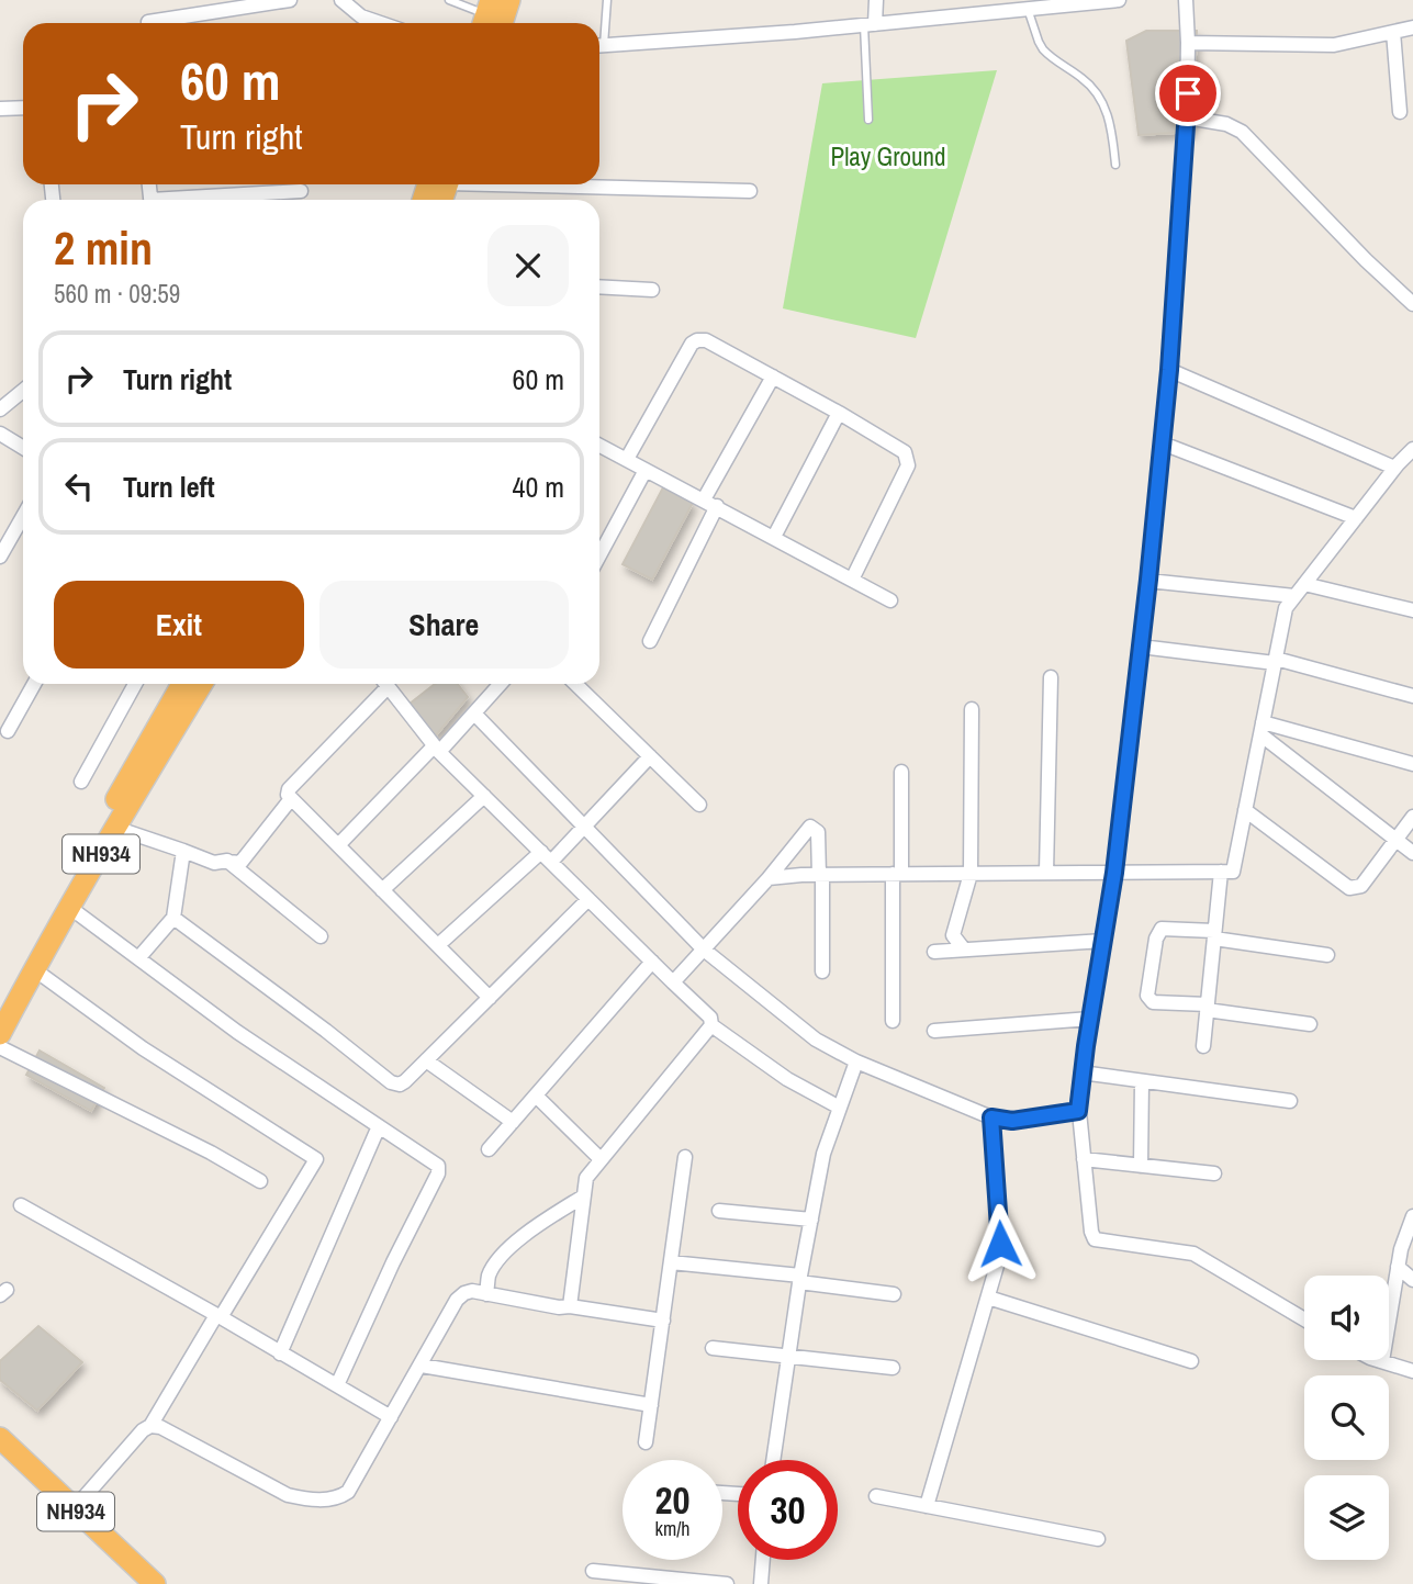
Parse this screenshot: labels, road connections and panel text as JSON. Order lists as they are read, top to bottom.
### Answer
{
  "streets": {
    "highway": ["NH934"]
  },
  "parks": ["Play Ground"],
  "page": {
    "turn": ["60 m", "Turn right"],
    "heading": ["2 min", "560 m · 09:59"],
    "list": [
      {
        "name": "Turn right",
        "value": "60 m"
      },
      {
        "name": "Turn left",
        "value": "40 m"
      }
    ],
    "buttons": ["Exit", "Share"],
    "speed": "20 km/h",
    "limit": "30"
  }
}
